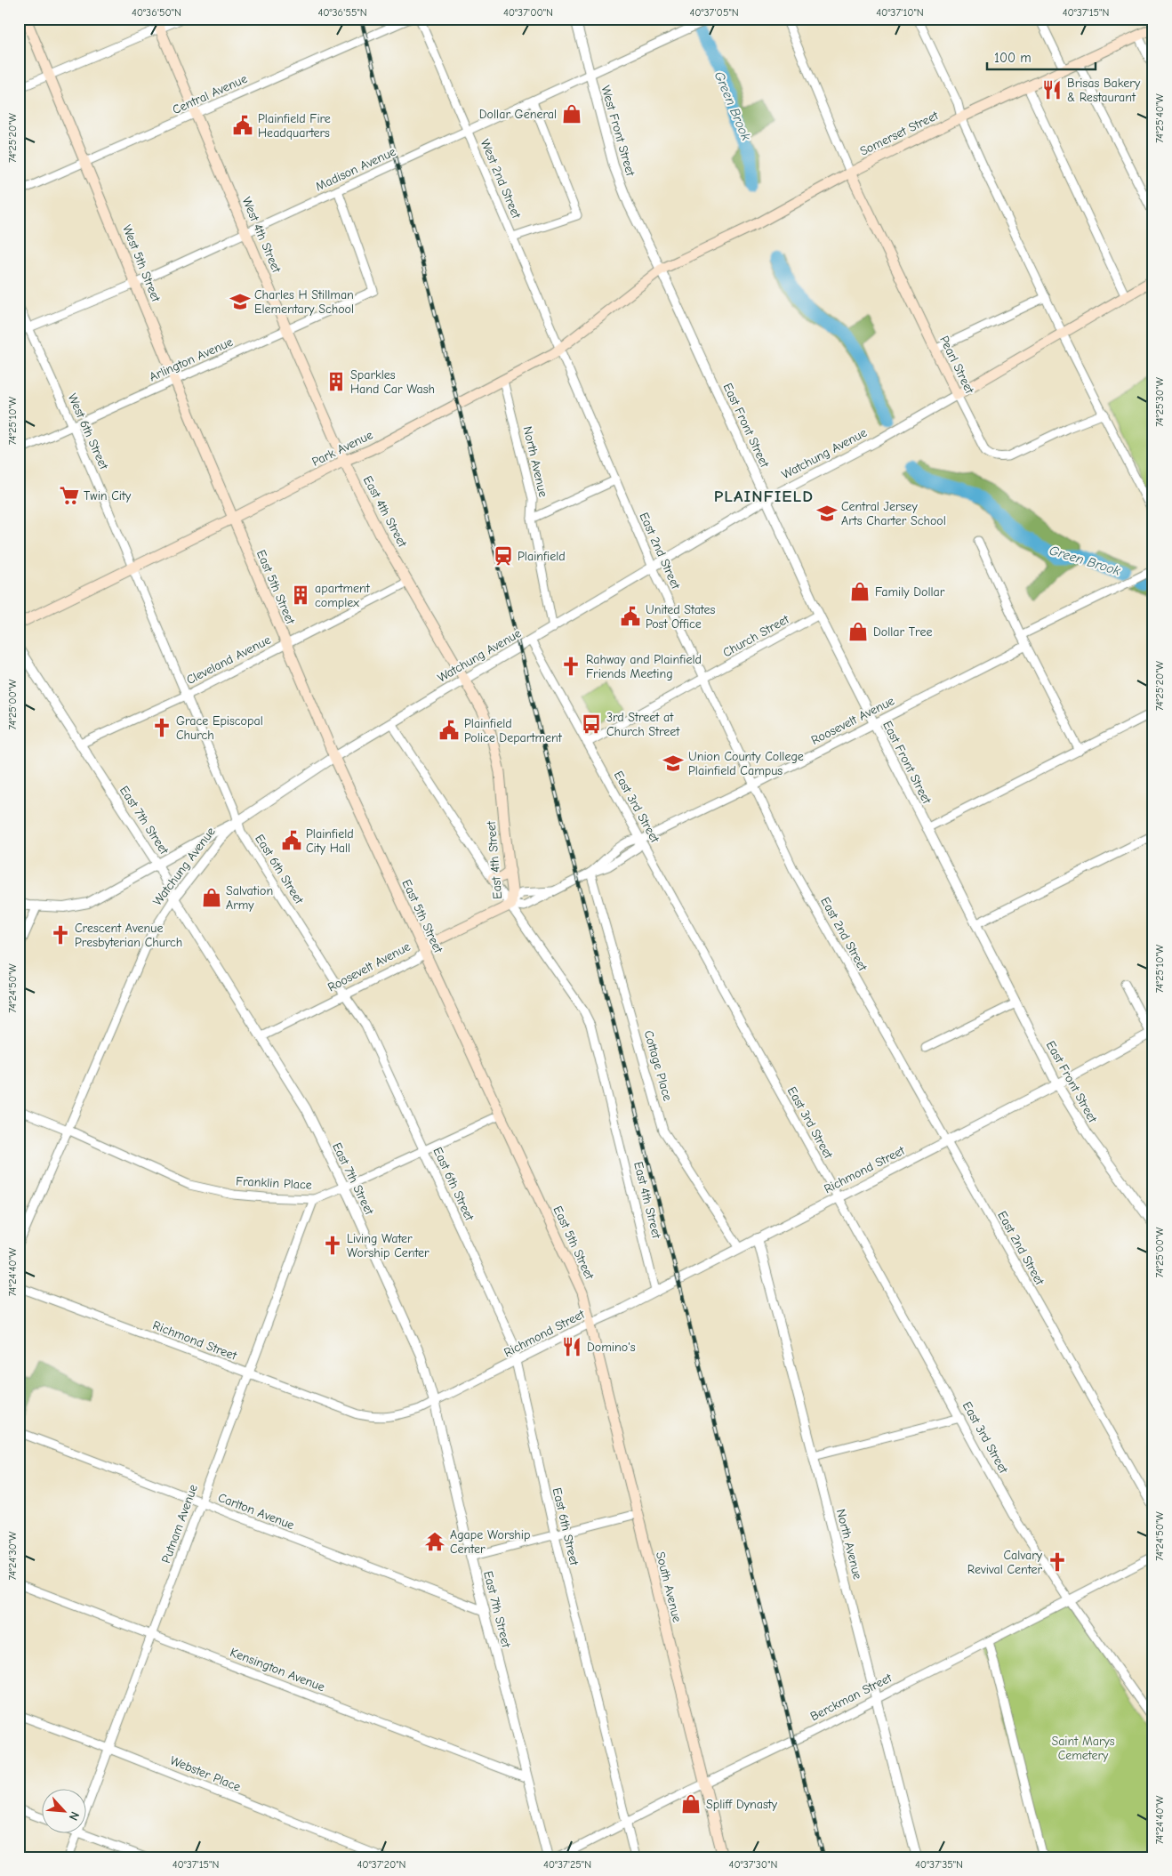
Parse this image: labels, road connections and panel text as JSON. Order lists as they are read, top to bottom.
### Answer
{
  "streets": {
    "main road": [
      "Somerset Street",
      "West 4th Street",
      "West 5th Street",
      "Pearl Street",
      "Park Avenue",
      "Watchung Avenue",
      "East 4th Street",
      "East 5th Street",
      "Roosevelt Avenue",
      "South Avenue"
    ],
    "street": [
      "Central Avenue",
      "West Front Street",
      "Madison Avenue",
      "West 2nd Street",
      "Arlington Avenue",
      "East Front Street",
      "West 6th Street",
      "North Avenue",
      "East 2nd Street",
      "Church Street",
      "Cleveland Avenue",
      "East 3rd Street",
      "East 7th Street",
      "East 6th Street",
      "Cottage Place",
      "Richmond Street",
      "Franklin Place",
      "Carlton Avenue",
      "Putnam Avenue",
      "Kensington Avenue",
      "Berckman Street",
      "Webster Place"
    ]
  },
  "crossings": [
    ["Central Avenue", "West 4th Street"],
    ["Central Avenue", "West 5th Street"],
    ["West Front Street", "Somerset Street"],
    ["West Front Street", "Madison Avenue"],
    ["West Front Street", "East Front Street"],
    ["West Front Street", "Park Avenue"],
    ["Somerset Street", "Pearl Street"],
    ["Somerset Street", "East Front Street"],
    ["Somerset Street", "Park Avenue"],
    ["Madison Avenue", "West 2nd Street"],
    ["Madison Avenue", "West 4th Street"],
    ["Madison Avenue", "West 5th Street"],
    ["Madison Avenue", "Arlington Avenue"],
    ["Madison Avenue", "West 6th Street"],
    ["West 2nd Street", "Park Avenue"],
    ["West 2nd Street", "East 2nd Street"],
    ["West 4th Street", "Arlington Avenue"],
    ["West 4th Street", "Park Avenue"],
    ["West 4th Street", "East 4th Street"],
    ["West 5th Street", "Arlington Avenue"],
    ["West 5th Street", "Park Avenue"],
    ["West 5th Street", "East 5th Street"],
    ["Arlington Avenue", "West 6th Street"],
    ["Pearl Street", "Watchung Avenue"],
    ["East Front Street", "Park Avenue"],
    ["East Front Street", "Watchung Avenue"],
    ["East Front Street", "Church Street"],
    ["East Front Street", "Roosevelt Avenue"],
    ["East Front Street", "Richmond Street"],
    ["West 6th Street", "Park Avenue"],
    ["West 6th Street", "East 6th Street"],
    ["Park Avenue", "North Avenue"],
    ["Park Avenue", "East 4th Street"],
    ["Park Avenue", "East 2nd Street"],
    ["Park Avenue", "East 5th Street"],
    ["Park Avenue", "East 6th Street"],
    ["Watchung Avenue", "North Avenue"],
    ["Watchung Avenue", "East 4th Street"],
    ["Watchung Avenue", "East 2nd Street"],
    ["Watchung Avenue", "East 5th Street"],
    ["Watchung Avenue", "East 3rd Street"],
    ["Watchung Avenue", "East 7th Street"],
    ["Watchung Avenue", "East 6th Street"],
    ["Watchung Avenue", "Franklin Place"],
    ["North Avenue", "Richmond Street"],
    ["North Avenue", "Berckman Street"],
    ["East 4th Street", "Cleveland Avenue"],
    ["East 4th Street", "Roosevelt Avenue"],
    ["East 4th Street", "Richmond Street"],
    ["East 2nd Street", "Church Street"],
    ["East 2nd Street", "Roosevelt Avenue"],
    ["East 2nd Street", "Richmond Street"],
    ["East 5th Street", "Cleveland Avenue"],
    ["East 5th Street", "Roosevelt Avenue"],
    ["East 5th Street", "Richmond Street"],
    ["East 5th Street", "Franklin Place"],
    ["East 5th Street", "South Avenue"],
    ["Church Street", "East 3rd Street"],
    ["Cleveland Avenue", "East 7th Street"],
    ["Cleveland Avenue", "East 6th Street"],
    ["Roosevelt Avenue", "East 3rd Street"],
    ["Roosevelt Avenue", "East 7th Street"],
    ["Roosevelt Avenue", "East 6th Street"],
    ["Roosevelt Avenue", "Cottage Place"],
    ["East 3rd Street", "Richmond Street"],
    ["East 3rd Street", "Berckman Street"],
    ["East 7th Street", "Richmond Street"],
    ["East 7th Street", "Franklin Place"],
    ["East 7th Street", "Carlton Avenue"],
    ["East 7th Street", "Kensington Avenue"],
    ["East 6th Street", "Richmond Street"],
    ["East 6th Street", "Franklin Place"],
    ["East 6th Street", "Berckman Street"],
    ["Cottage Place", "Richmond Street"],
    ["Richmond Street", "Putnam Avenue"],
    ["Richmond Street", "South Avenue"],
    ["Franklin Place", "Putnam Avenue"],
    ["Carlton Avenue", "Putnam Avenue"],
    ["Putnam Avenue", "Kensington Avenue"],
    ["Putnam Avenue", "Webster Place"],
    ["South Avenue", "Berckman Street"]
  ],
  "districts": ["PLAINFIELD"],
  "water": ["Green Brook"],
  "parks": ["Saint Marys Cemetery"],
  "places": {
    "restaurant": ["Brisas Bakery & Restaurant", "Domino's"],
    "shop": [
      "Dollar General",
      "Family Dollar",
      "Dollar Tree",
      "Salvation Army",
      "Spliff Dynasty"
    ],
    "public building": [
      "Plainfield Fire Headquarters",
      "United States Post Office",
      "Plainfield Police Department",
      "Plainfield City Hall"
    ],
    "school or university": ["Charles H Stillman Elementary School", "Central Jersey Arts Charter School", "Union County College Plainfield Campus"],
    "building": ["Sparkles Hand Car Wash", "apartment complex"],
    "supermarket": ["Twin City"],
    "station": ["Plainfield"],
    "church": [
      "Rahway and Plainfield Friends Meeting",
      "Grace Episcopal Church",
      "Crescent Avenue Presbyterian Church",
      "Living Water Worship Center",
      "Calvary Revival Center"
    ],
    "bus stop": ["3rd Street at Church Street"],
    "temple": ["Agape Worship Center"]
  },
  "scale_bar": "100 m",
  "north": "bottom right",
  "coordinates": [
    "40°36'50\"N",
    "40°36'55\"N",
    "40°37'00\"N",
    "40°37'05\"N",
    "40°37'10\"N",
    "40°37'15\"N",
    "74°25'40\"W",
    "74°25'20\"W",
    "74°25'30\"W",
    "74°25'10\"W",
    "74°25'00\"W",
    "74°24'50\"W",
    "74°24'40\"W",
    "74°24'30\"W",
    "40°37'20\"N",
    "40°37'25\"N",
    "40°37'30\"N",
    "40°37'35\"N"
  ]
}
